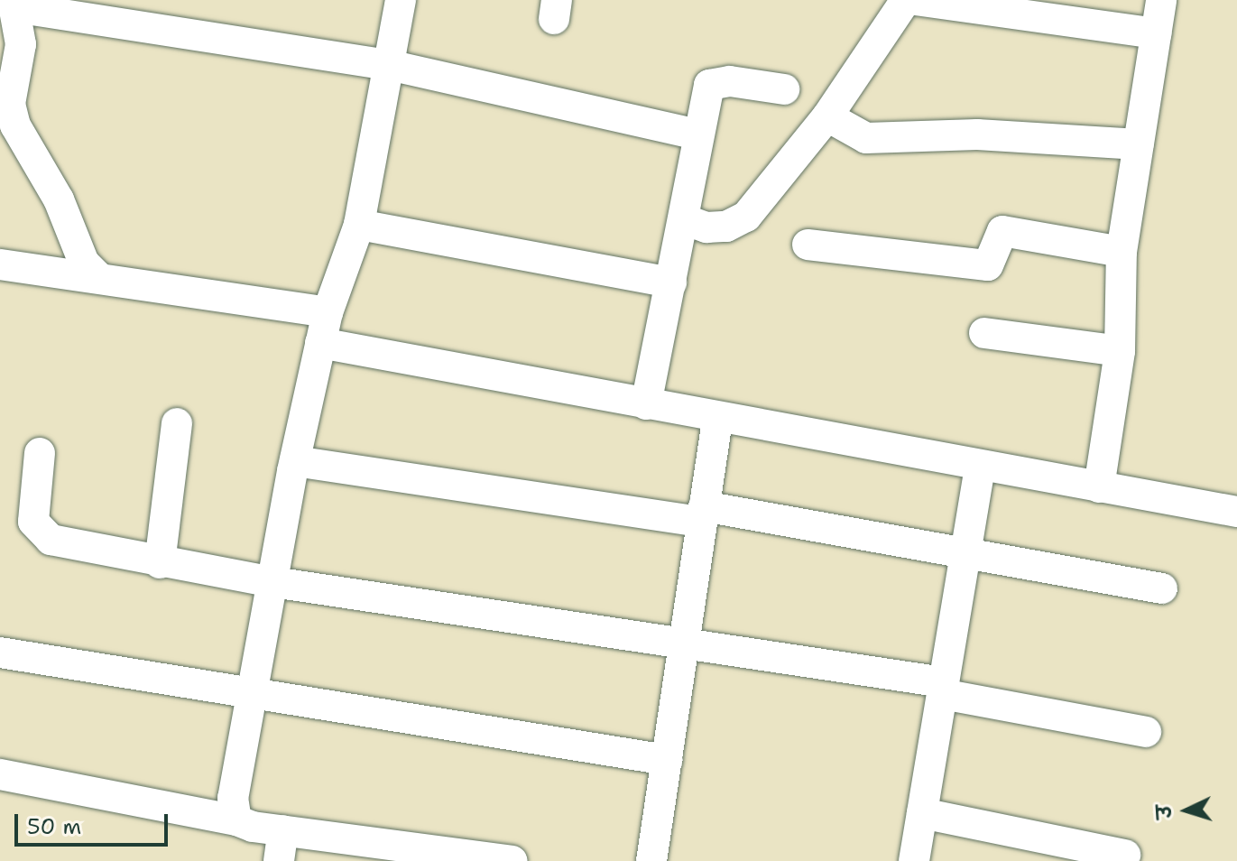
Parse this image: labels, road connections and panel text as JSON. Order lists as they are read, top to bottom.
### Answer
{
  "scale_bar": "50 m",
  "north": "left"
}
